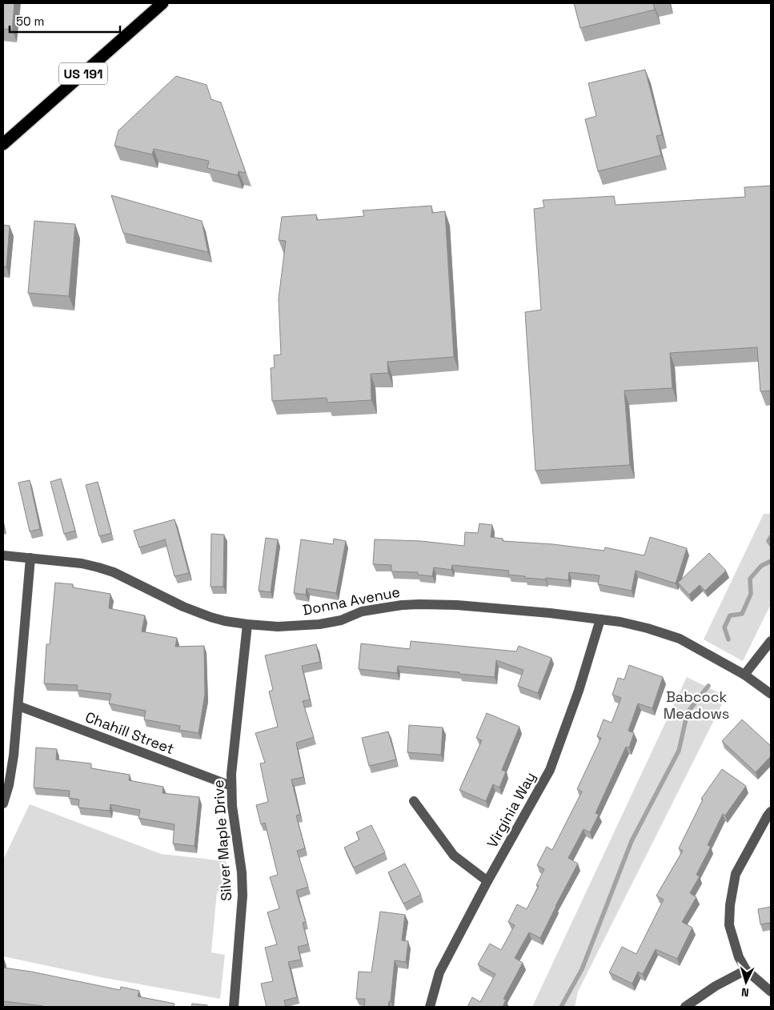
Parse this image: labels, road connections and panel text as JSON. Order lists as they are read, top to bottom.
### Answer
{
  "streets": {
    "highway": ["US 191"],
    "street": [
      "Donna Avenue",
      "Chahill Street",
      "Virginia Way",
      "Silver Maple Drive"
    ]
  },
  "crossings": [
    ["Donna Avenue", "Virginia Way"],
    ["Donna Avenue", "Silver Maple Drive"],
    ["Chahill Street", "Silver Maple Drive"]
  ],
  "parks": ["Babcock Meadows"],
  "scale_bar": "50 m",
  "north": "bottom"
}
